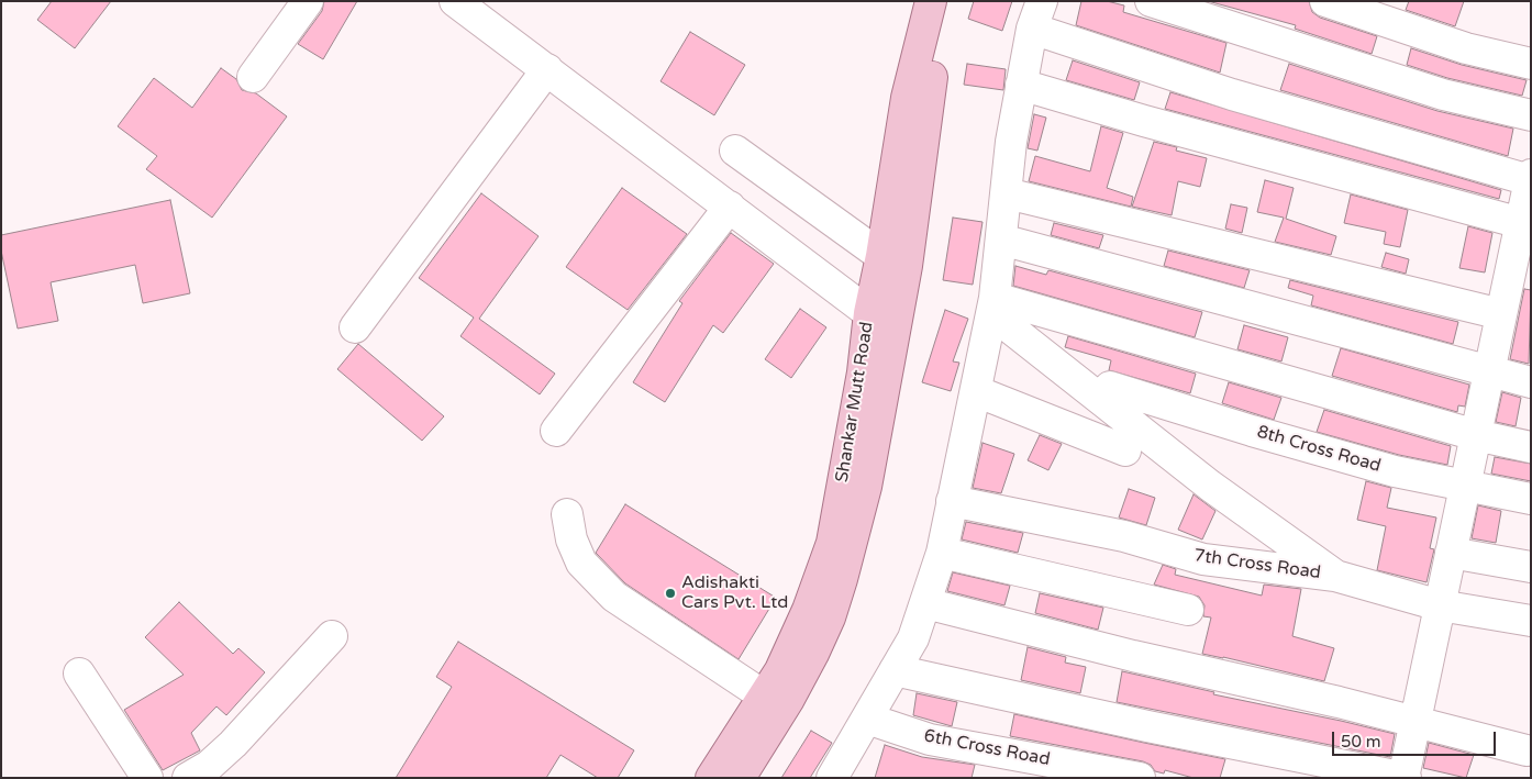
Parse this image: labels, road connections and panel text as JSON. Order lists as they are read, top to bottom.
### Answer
{
  "streets": {
    "main road": ["Shankar Mutt Road"],
    "street": ["8th Cross Road", "7th Cross Road", "6th Cross Road"]
  },
  "places": ["Adishakti Cars Pvt. Ltd"],
  "scale_bar": "50 m"
}
